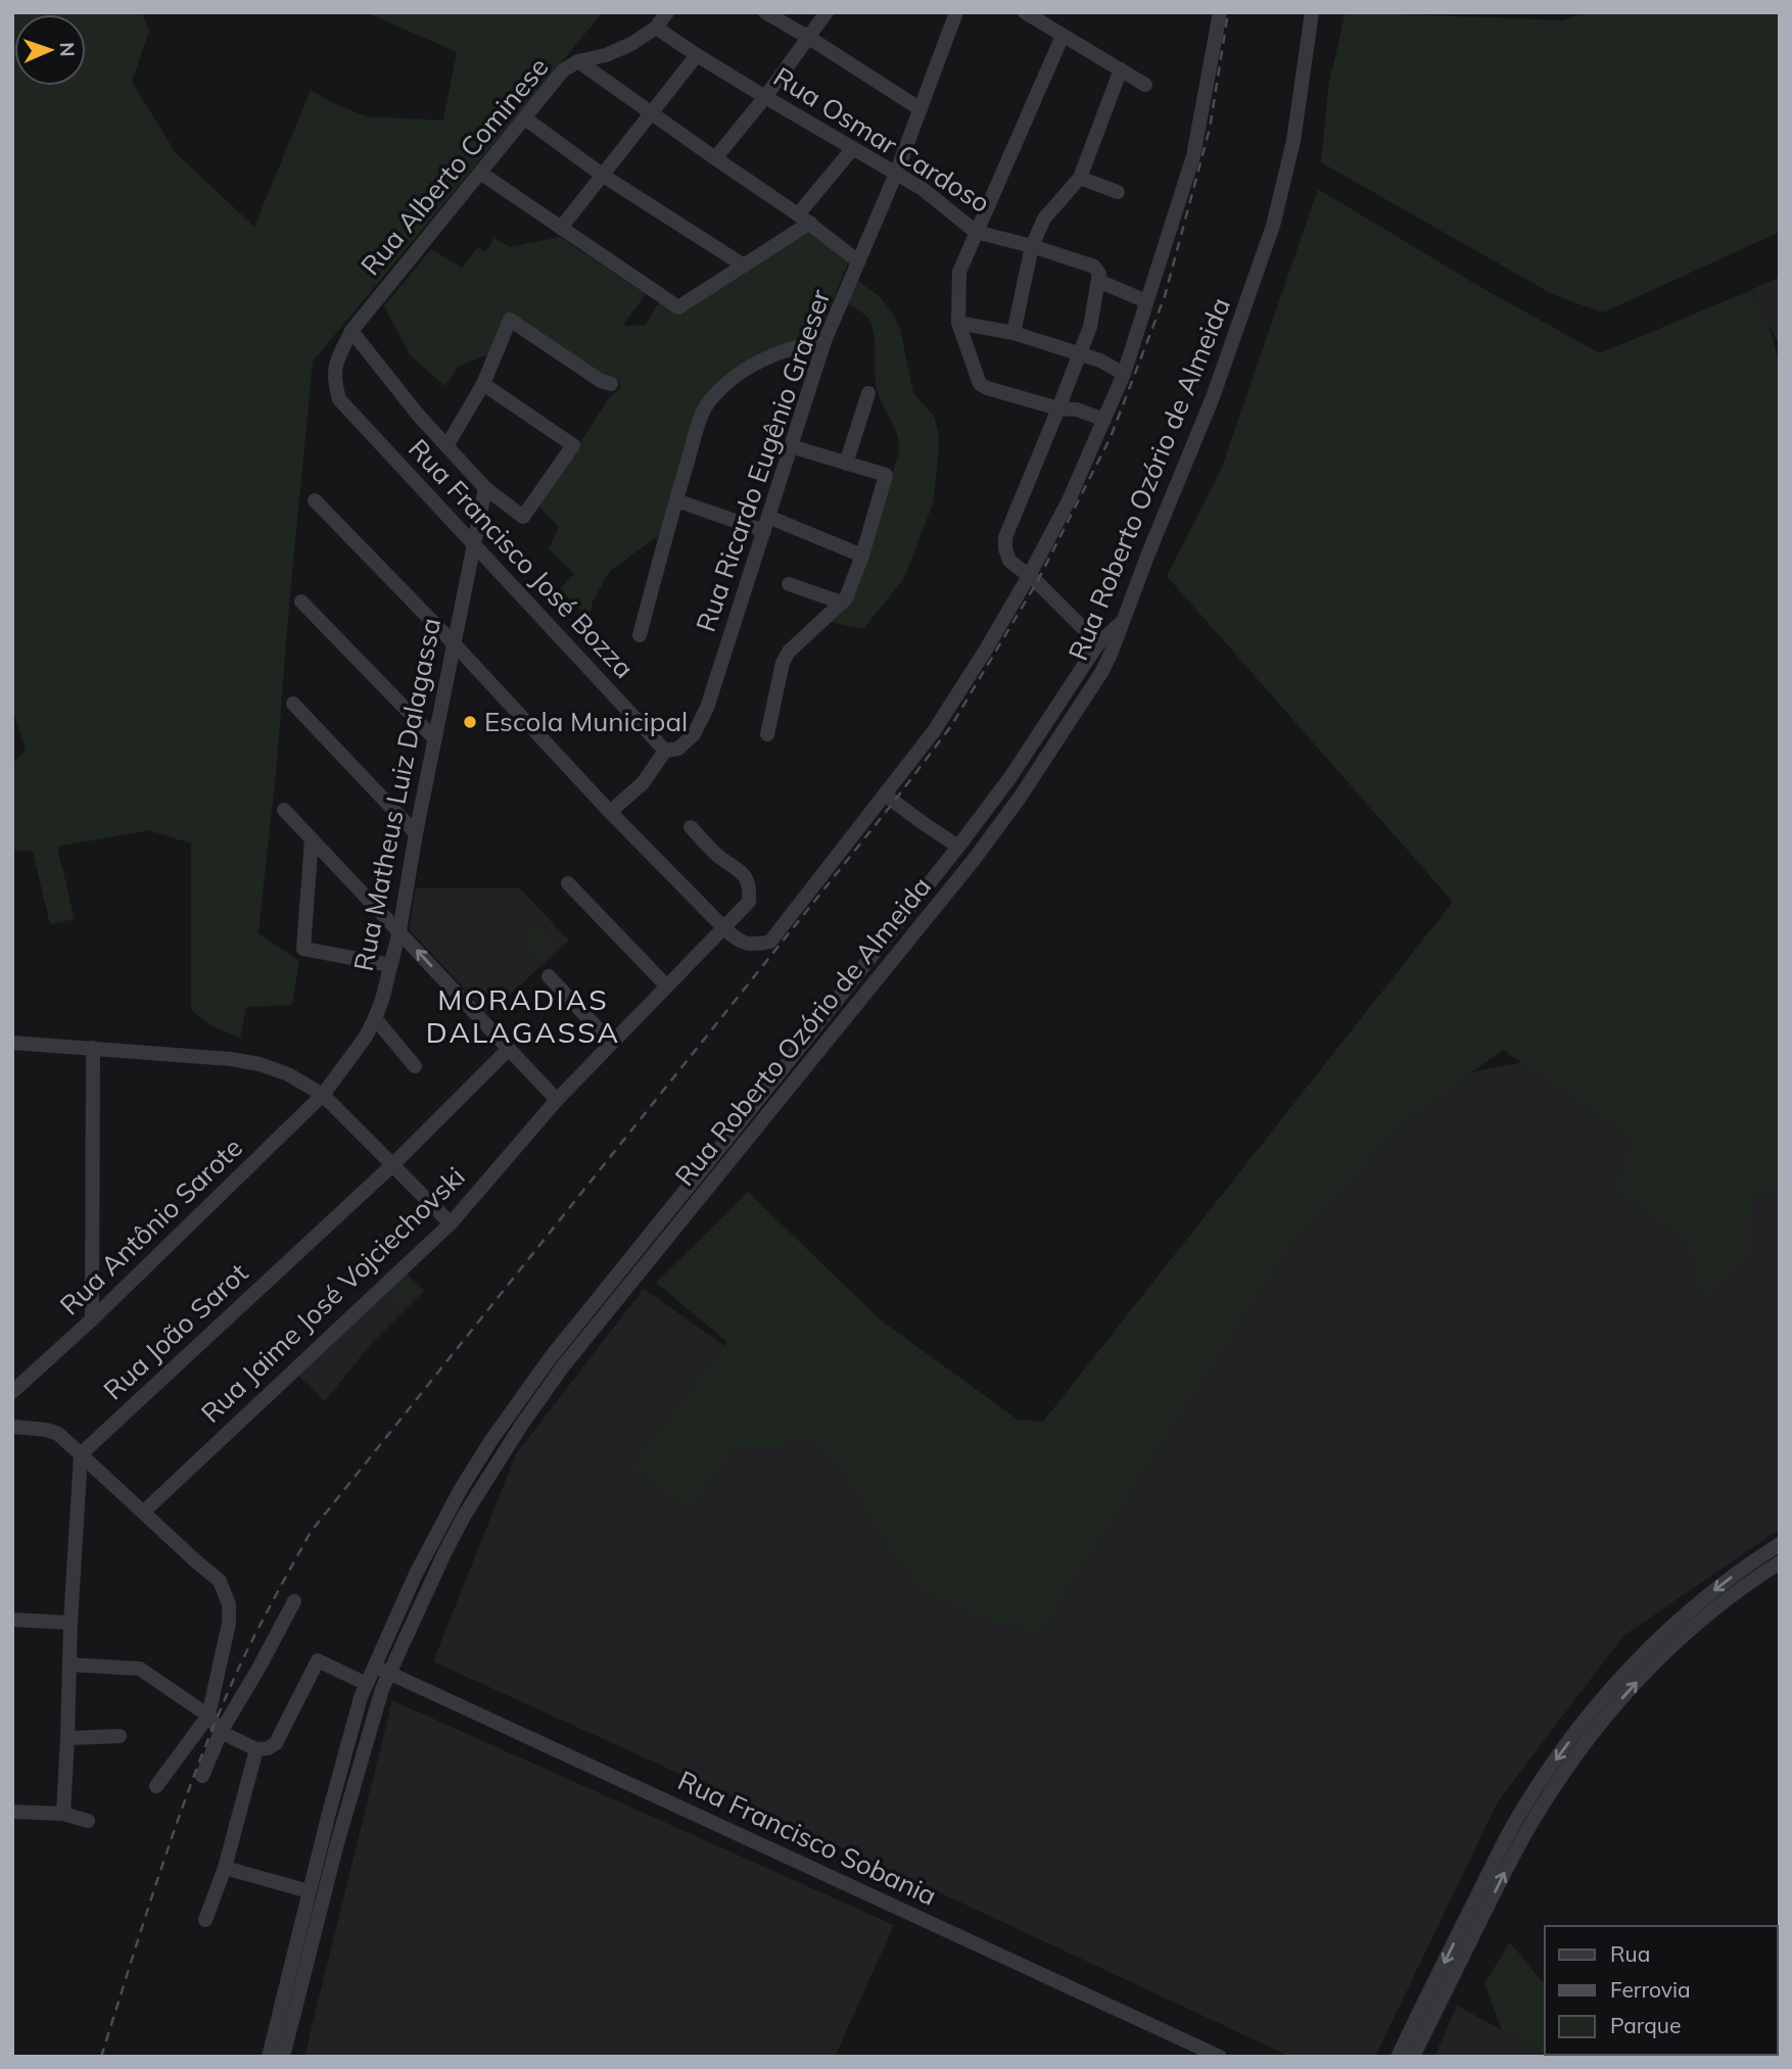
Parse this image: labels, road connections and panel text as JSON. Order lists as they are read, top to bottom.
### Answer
{
  "streets": {
    "street": [
      "Rua Osmar Cardoso",
      "Rua Alberto Cominese",
      "Rua Ricardo Eugênio Graeser",
      "Rua Roberto Ozório de Almeida",
      "Rua Francisco José Bozza",
      "Rua Matheus Luiz Dalagassa",
      "Rua Antônio Sarote",
      "Rua Jaime José Vojciechovski",
      "Rua João Sarot",
      "Rua Francisco Sobania"
    ]
  },
  "crossings": [
    ["Rua Osmar Cardoso", "Rua Alberto Cominese"],
    ["Rua Osmar Cardoso", "Rua Ricardo Eugênio Graeser"],
    ["Rua Alberto Cominese", "Rua Francisco José Bozza"],
    ["Rua Ricardo Eugênio Graeser", "Rua Francisco José Bozza"],
    ["Rua Roberto Ozório de Almeida", "Rua Francisco Sobania"],
    ["Rua Francisco José Bozza", "Rua Matheus Luiz Dalagassa"],
    ["Rua Matheus Luiz Dalagassa", "Rua Antônio Sarote"]
  ],
  "districts": ["MORADIAS DALAGASSA"],
  "places": ["Escola Municipal"],
  "legend": ["Rua", "Ferrovia", "Parque"],
  "north": "right"
}
